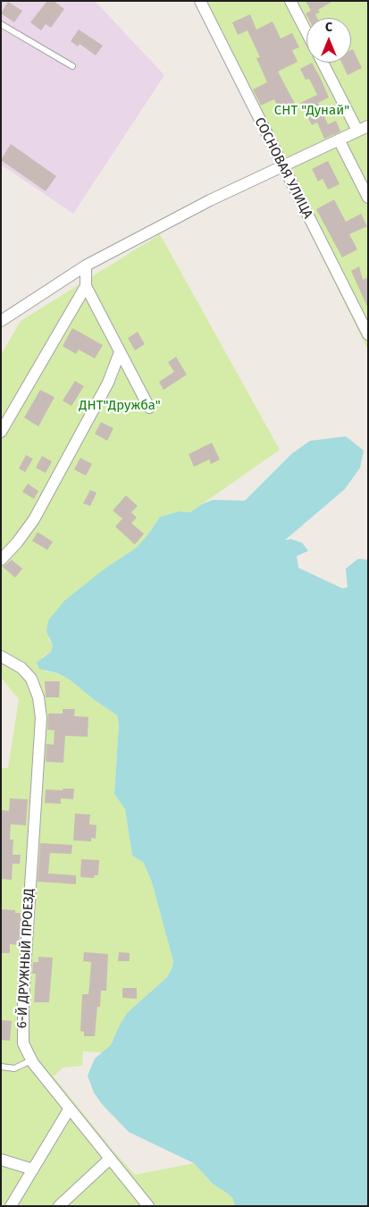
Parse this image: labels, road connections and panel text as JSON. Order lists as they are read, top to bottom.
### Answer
{
  "streets": {
    "street": ["СОСНОВАЯ УЛИЦА", "6-Й ДРУЖНЫЙ ПРОЕЗД"]
  },
  "parks": ["СНТ \"Дунай\"", "ДНТ\"Дружба\""],
  "north": "top"
}
